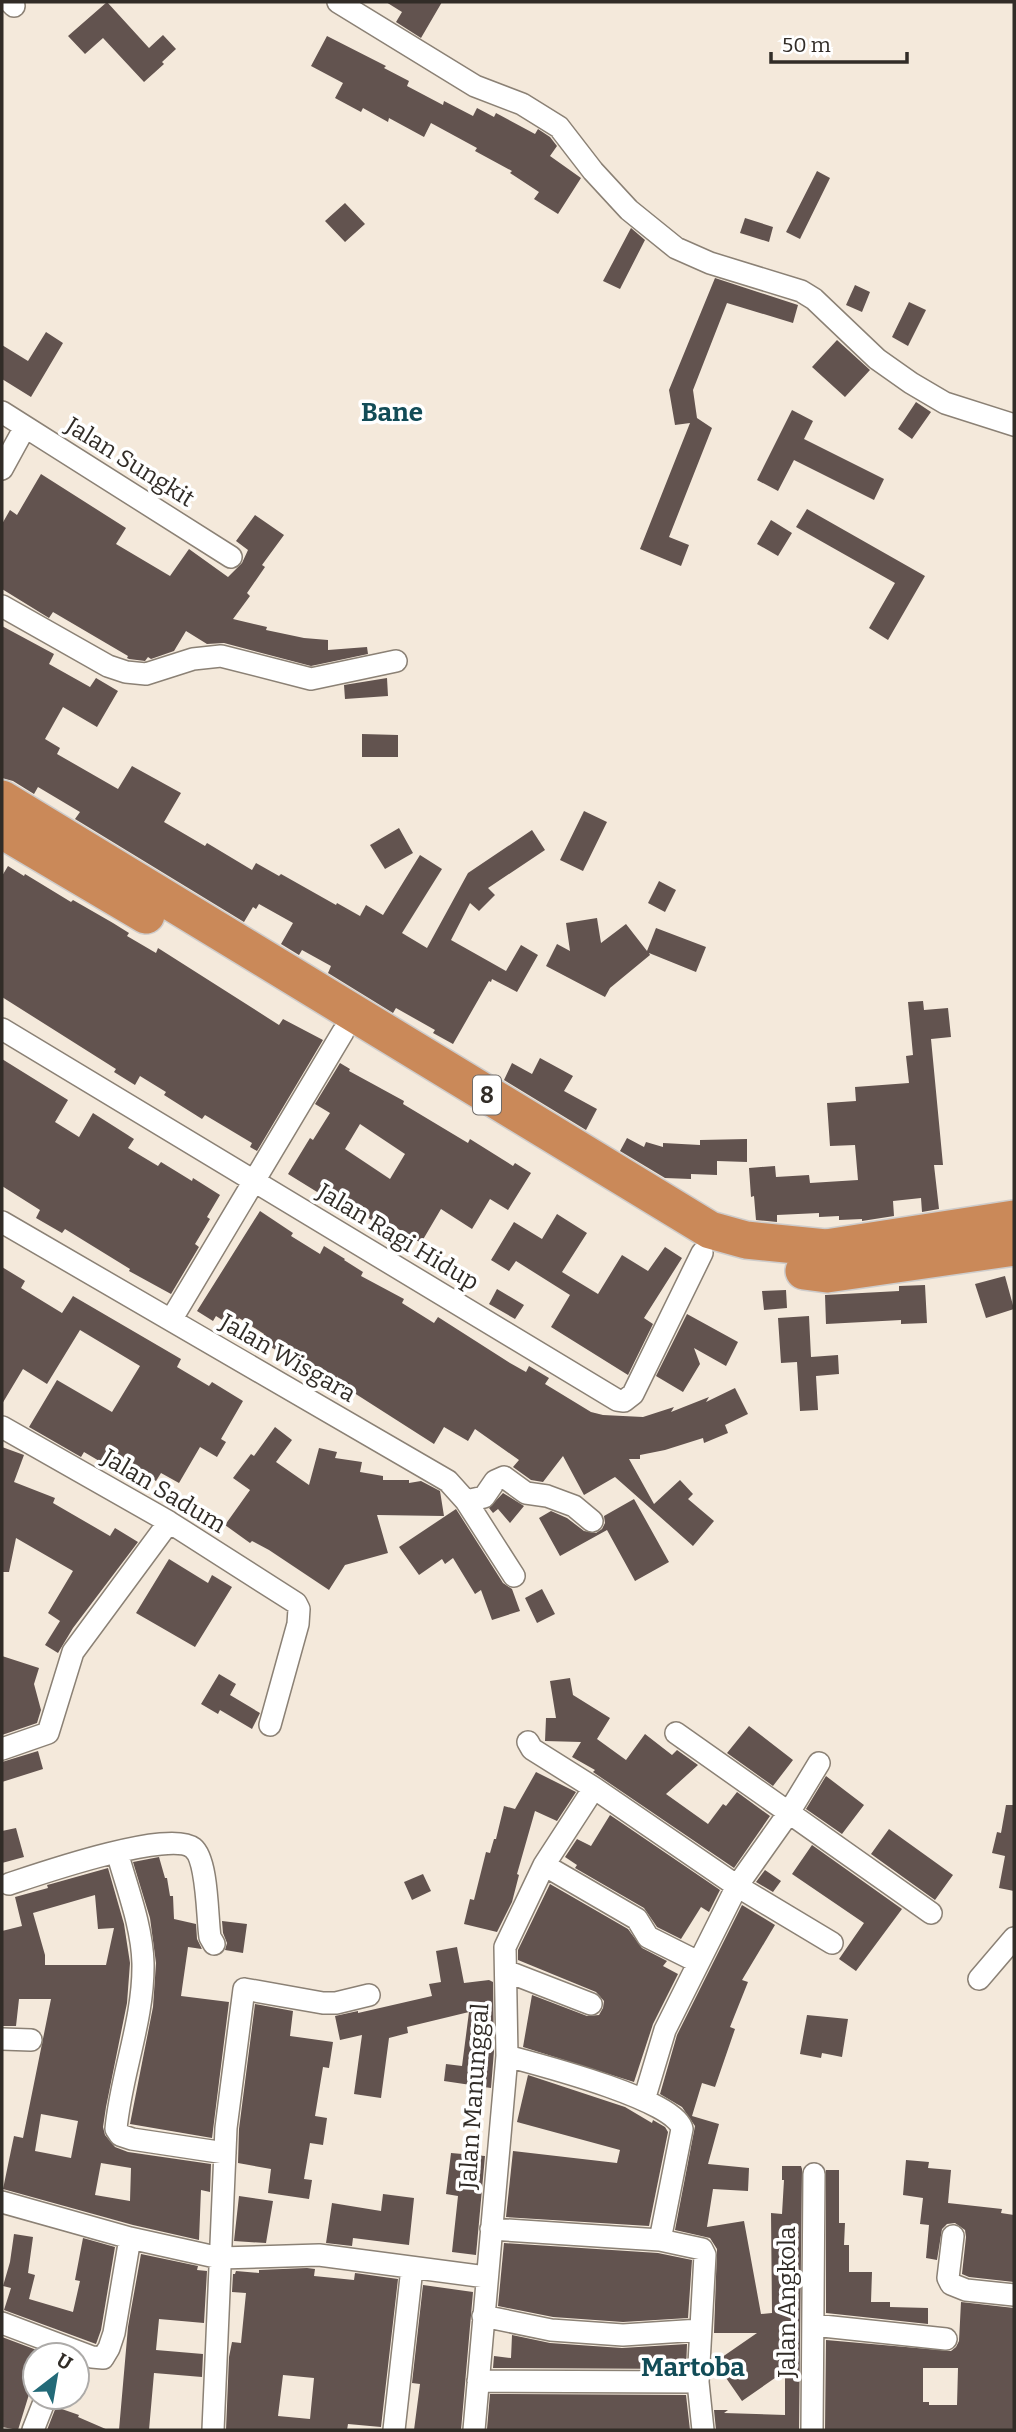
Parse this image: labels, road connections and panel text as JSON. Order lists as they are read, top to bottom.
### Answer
{
  "streets": {
    "highway": ["8"],
    "street": [
      "Jalan Sungkit",
      "Jalan Ragi Hidup",
      "Jalan Wisgara",
      "Jalan Sadum",
      "Jalan Manunggal",
      "Jalan Angkola"
    ]
  },
  "crossings": [
    ["8", "Jalan Ragi Hidup"]
  ],
  "districts": ["Bane", "Martoba"],
  "scale_bar": "50 m",
  "north": "top right"
}
